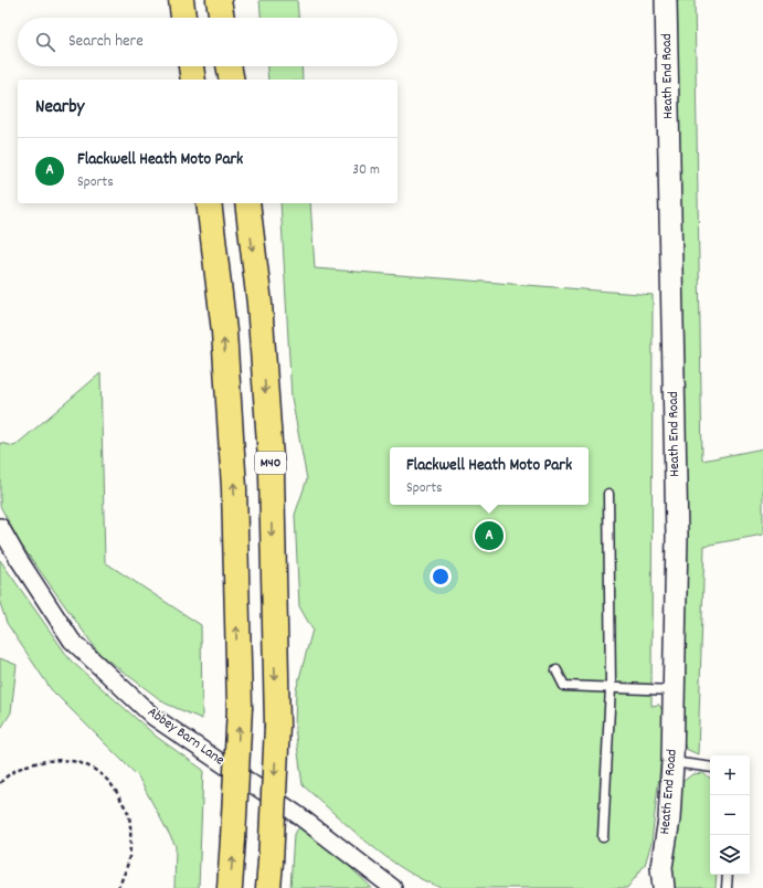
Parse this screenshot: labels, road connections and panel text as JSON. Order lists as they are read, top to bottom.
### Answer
{
  "streets": {
    "highway": ["M40"],
    "street": ["Heath End Road", "Abbey Barn Lane"]
  },
  "page": {
    "search": "Search here",
    "heading": "Nearby",
    "list": [
      {
        "mark": "A",
        "name": "Flackwell Heath Moto Park",
        "note": "Sports",
        "value": "30 m"
      }
    ],
    "popup": ["Flackwell Heath Moto Park", "Sports"],
    "pins": "A",
    "map_buttons": ["+", "−"]
  }
}
